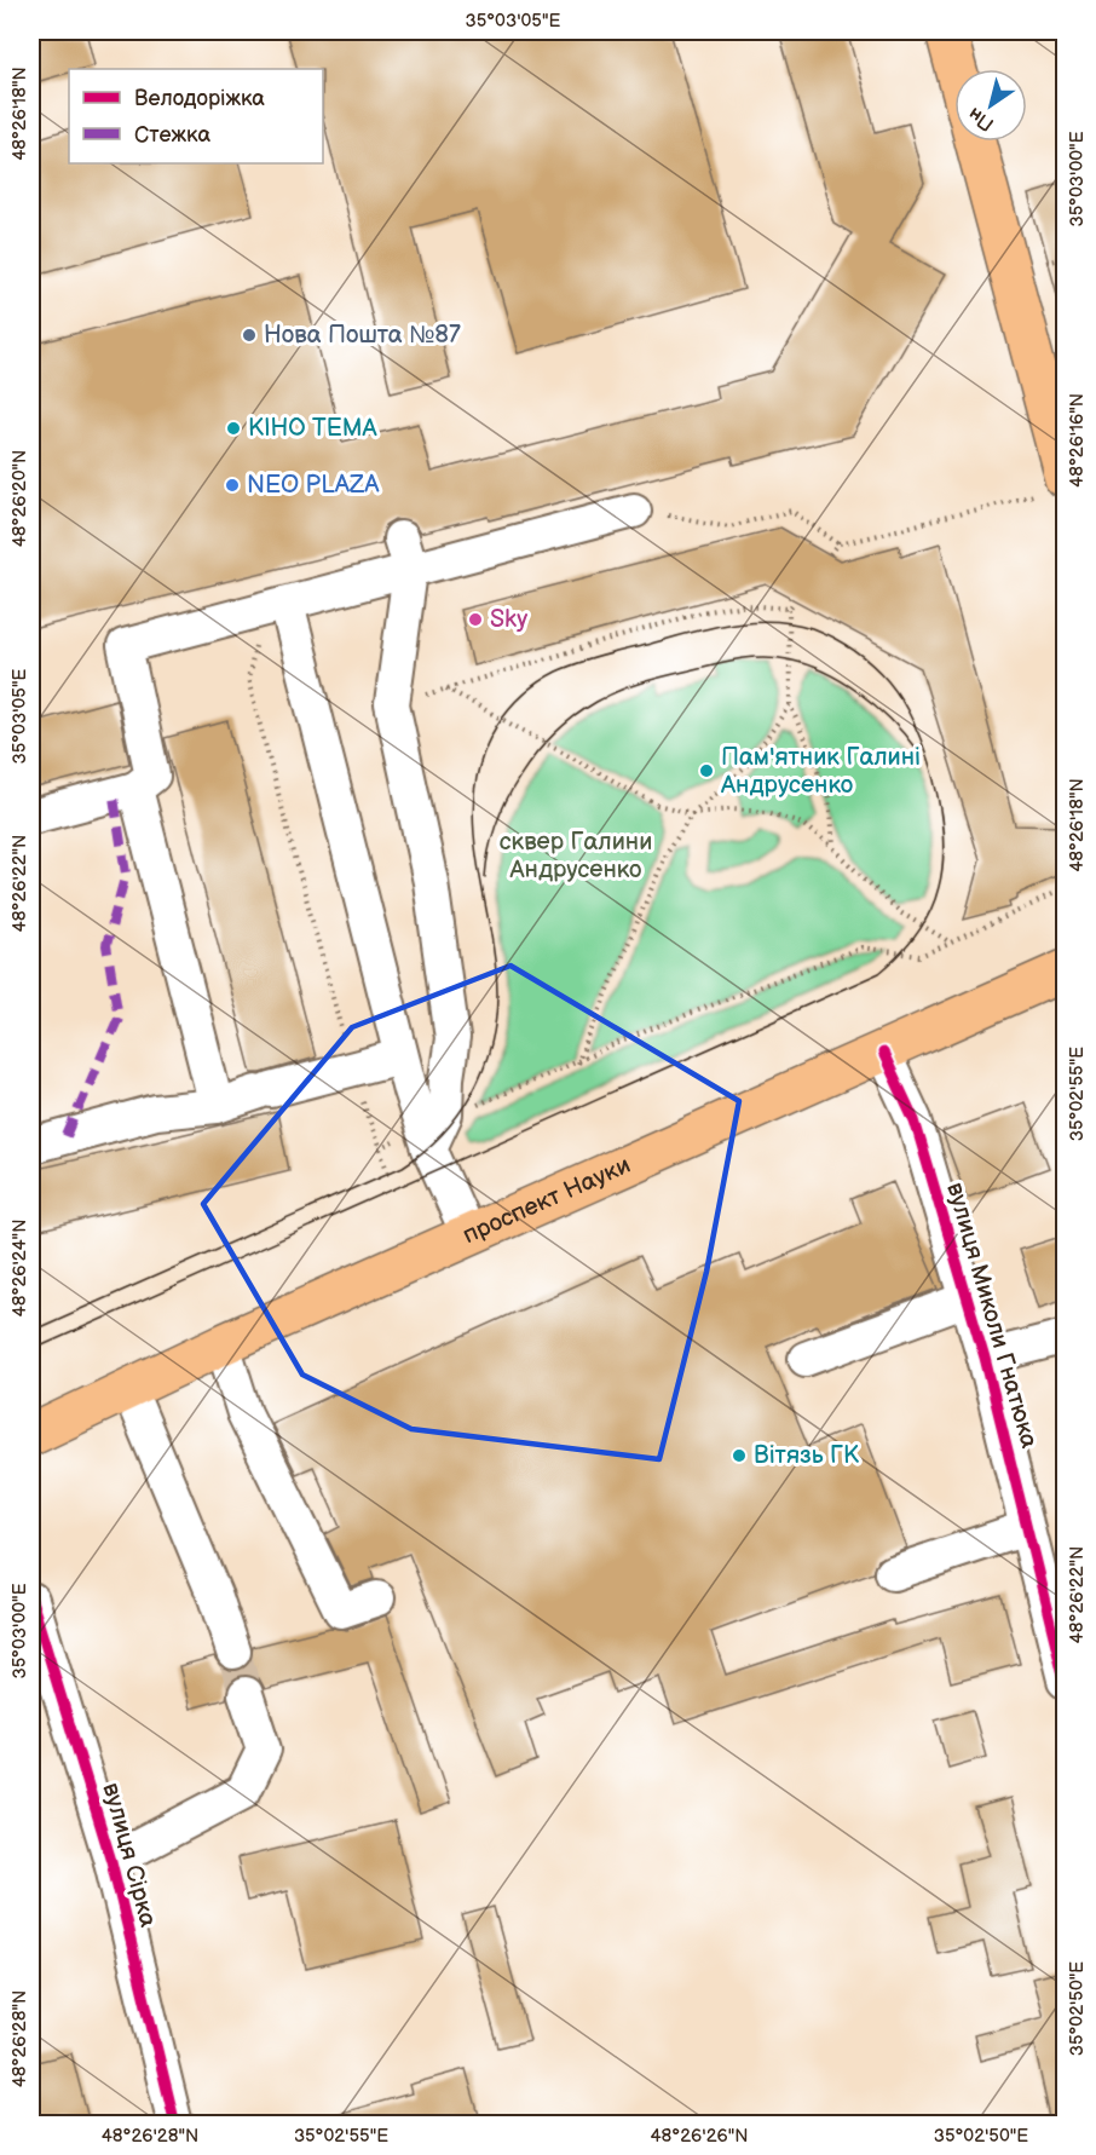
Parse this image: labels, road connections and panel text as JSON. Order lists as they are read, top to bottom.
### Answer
{
  "streets": {
    "main road": ["проспект Науки"],
    "street": ["вулиця Миколи Гнатюка", "вулиця Сірка"]
  },
  "crossings": [
    ["проспект Науки", "вулиця Миколи Гнатюка"]
  ],
  "parks": ["сквер Галини Андрусенко"],
  "places": [
    "Нова Пошта №87",
    "КІНО ТЕМА",
    "NEO PLAZA",
    "Sky",
    "Пам'ятник Галині Андрусенко",
    "Вітязь ГК"
  ],
  "legend": ["Велодоріжка", "Стежка"],
  "north": "bottom left",
  "coordinates": [
    "35°03'05\"E",
    "48°26'18\"N",
    "35°03'00\"E",
    "48°26'16\"N",
    "48°26'20\"N",
    "48°26'22\"N",
    "35°02'55\"E",
    "48°26'24\"N",
    "35°02'50\"E",
    "48°26'28\"N",
    "48°26'26\"N"
  ]
}
